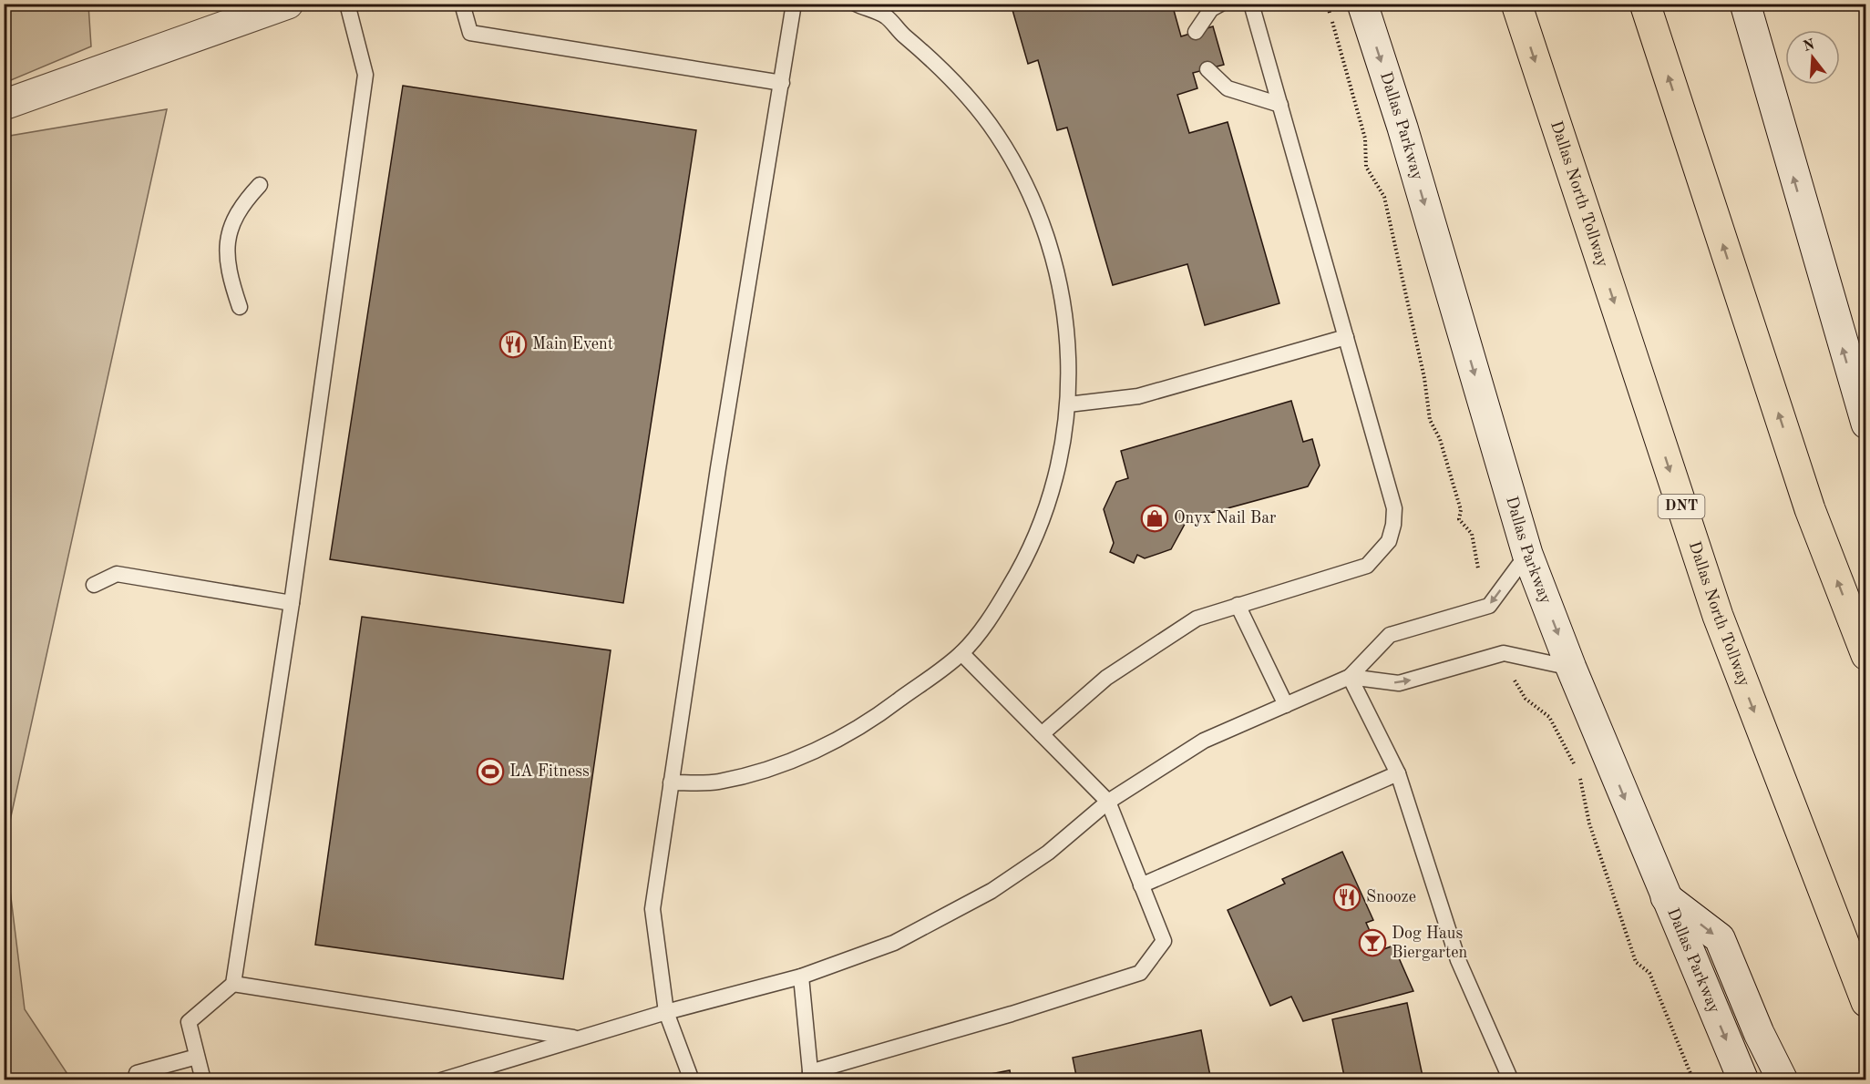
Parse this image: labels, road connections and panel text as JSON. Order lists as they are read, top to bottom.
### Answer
{
  "streets": {
    "highway": ["Dallas North Tollway", "DNT"],
    "main road": ["Dallas Parkway"]
  },
  "one_way": ["Dallas Parkway"],
  "places": {
    "restaurant": ["Main Event", "Snooze"],
    "shop": ["Onyx Nail Bar"],
    "sports": ["LA Fitness"],
    "bar": ["Dog Haus Biergarten"]
  },
  "north": "top"
}
